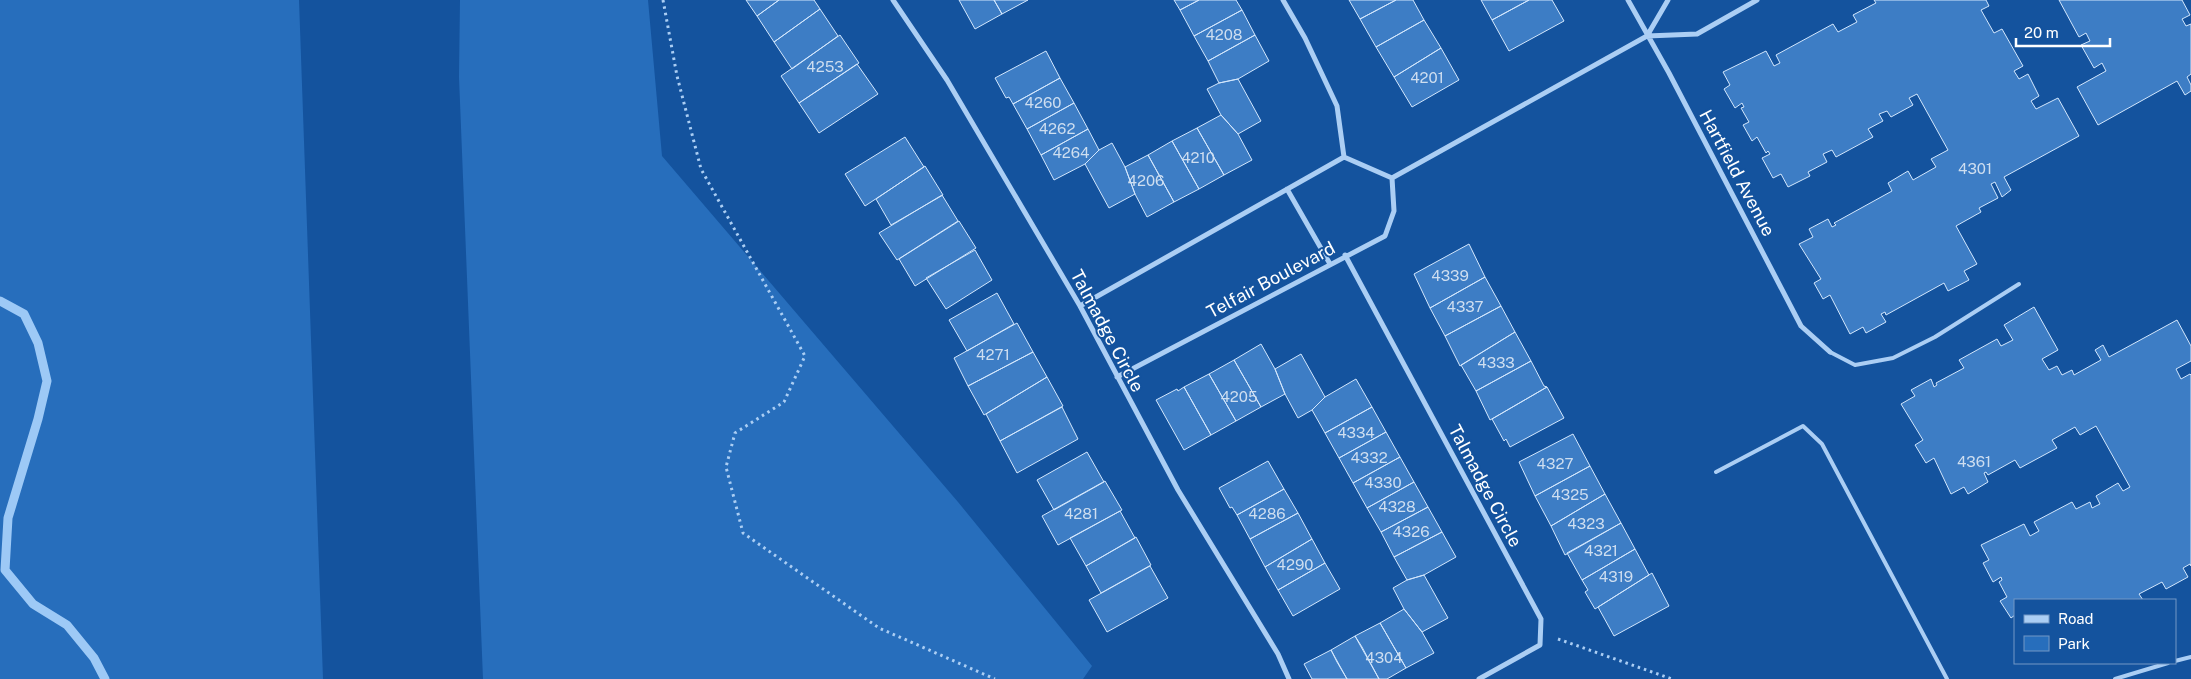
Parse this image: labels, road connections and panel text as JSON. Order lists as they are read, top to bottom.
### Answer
{
  "streets": {
    "street": ["Hartfield Avenue", "Telfair Boulevard", "Talmadge Circle"]
  },
  "crossings": [
    ["Telfair Boulevard", "Talmadge Circle"]
  ],
  "house_numbers": [
    "4208",
    "4253",
    "4201",
    "4260",
    "4262",
    "4264",
    "4210",
    "4301",
    "4206",
    "4339",
    "4337",
    "4271",
    "4333",
    "4205",
    "4334",
    "4332",
    "4361",
    "4327",
    "4330",
    "4325",
    "4328",
    "4281",
    "4286",
    "4323",
    "4326",
    "4321",
    "4290",
    "4319",
    "4304"
  ],
  "legend": ["Road", "Park"],
  "scale_bar": "20 m"
}
